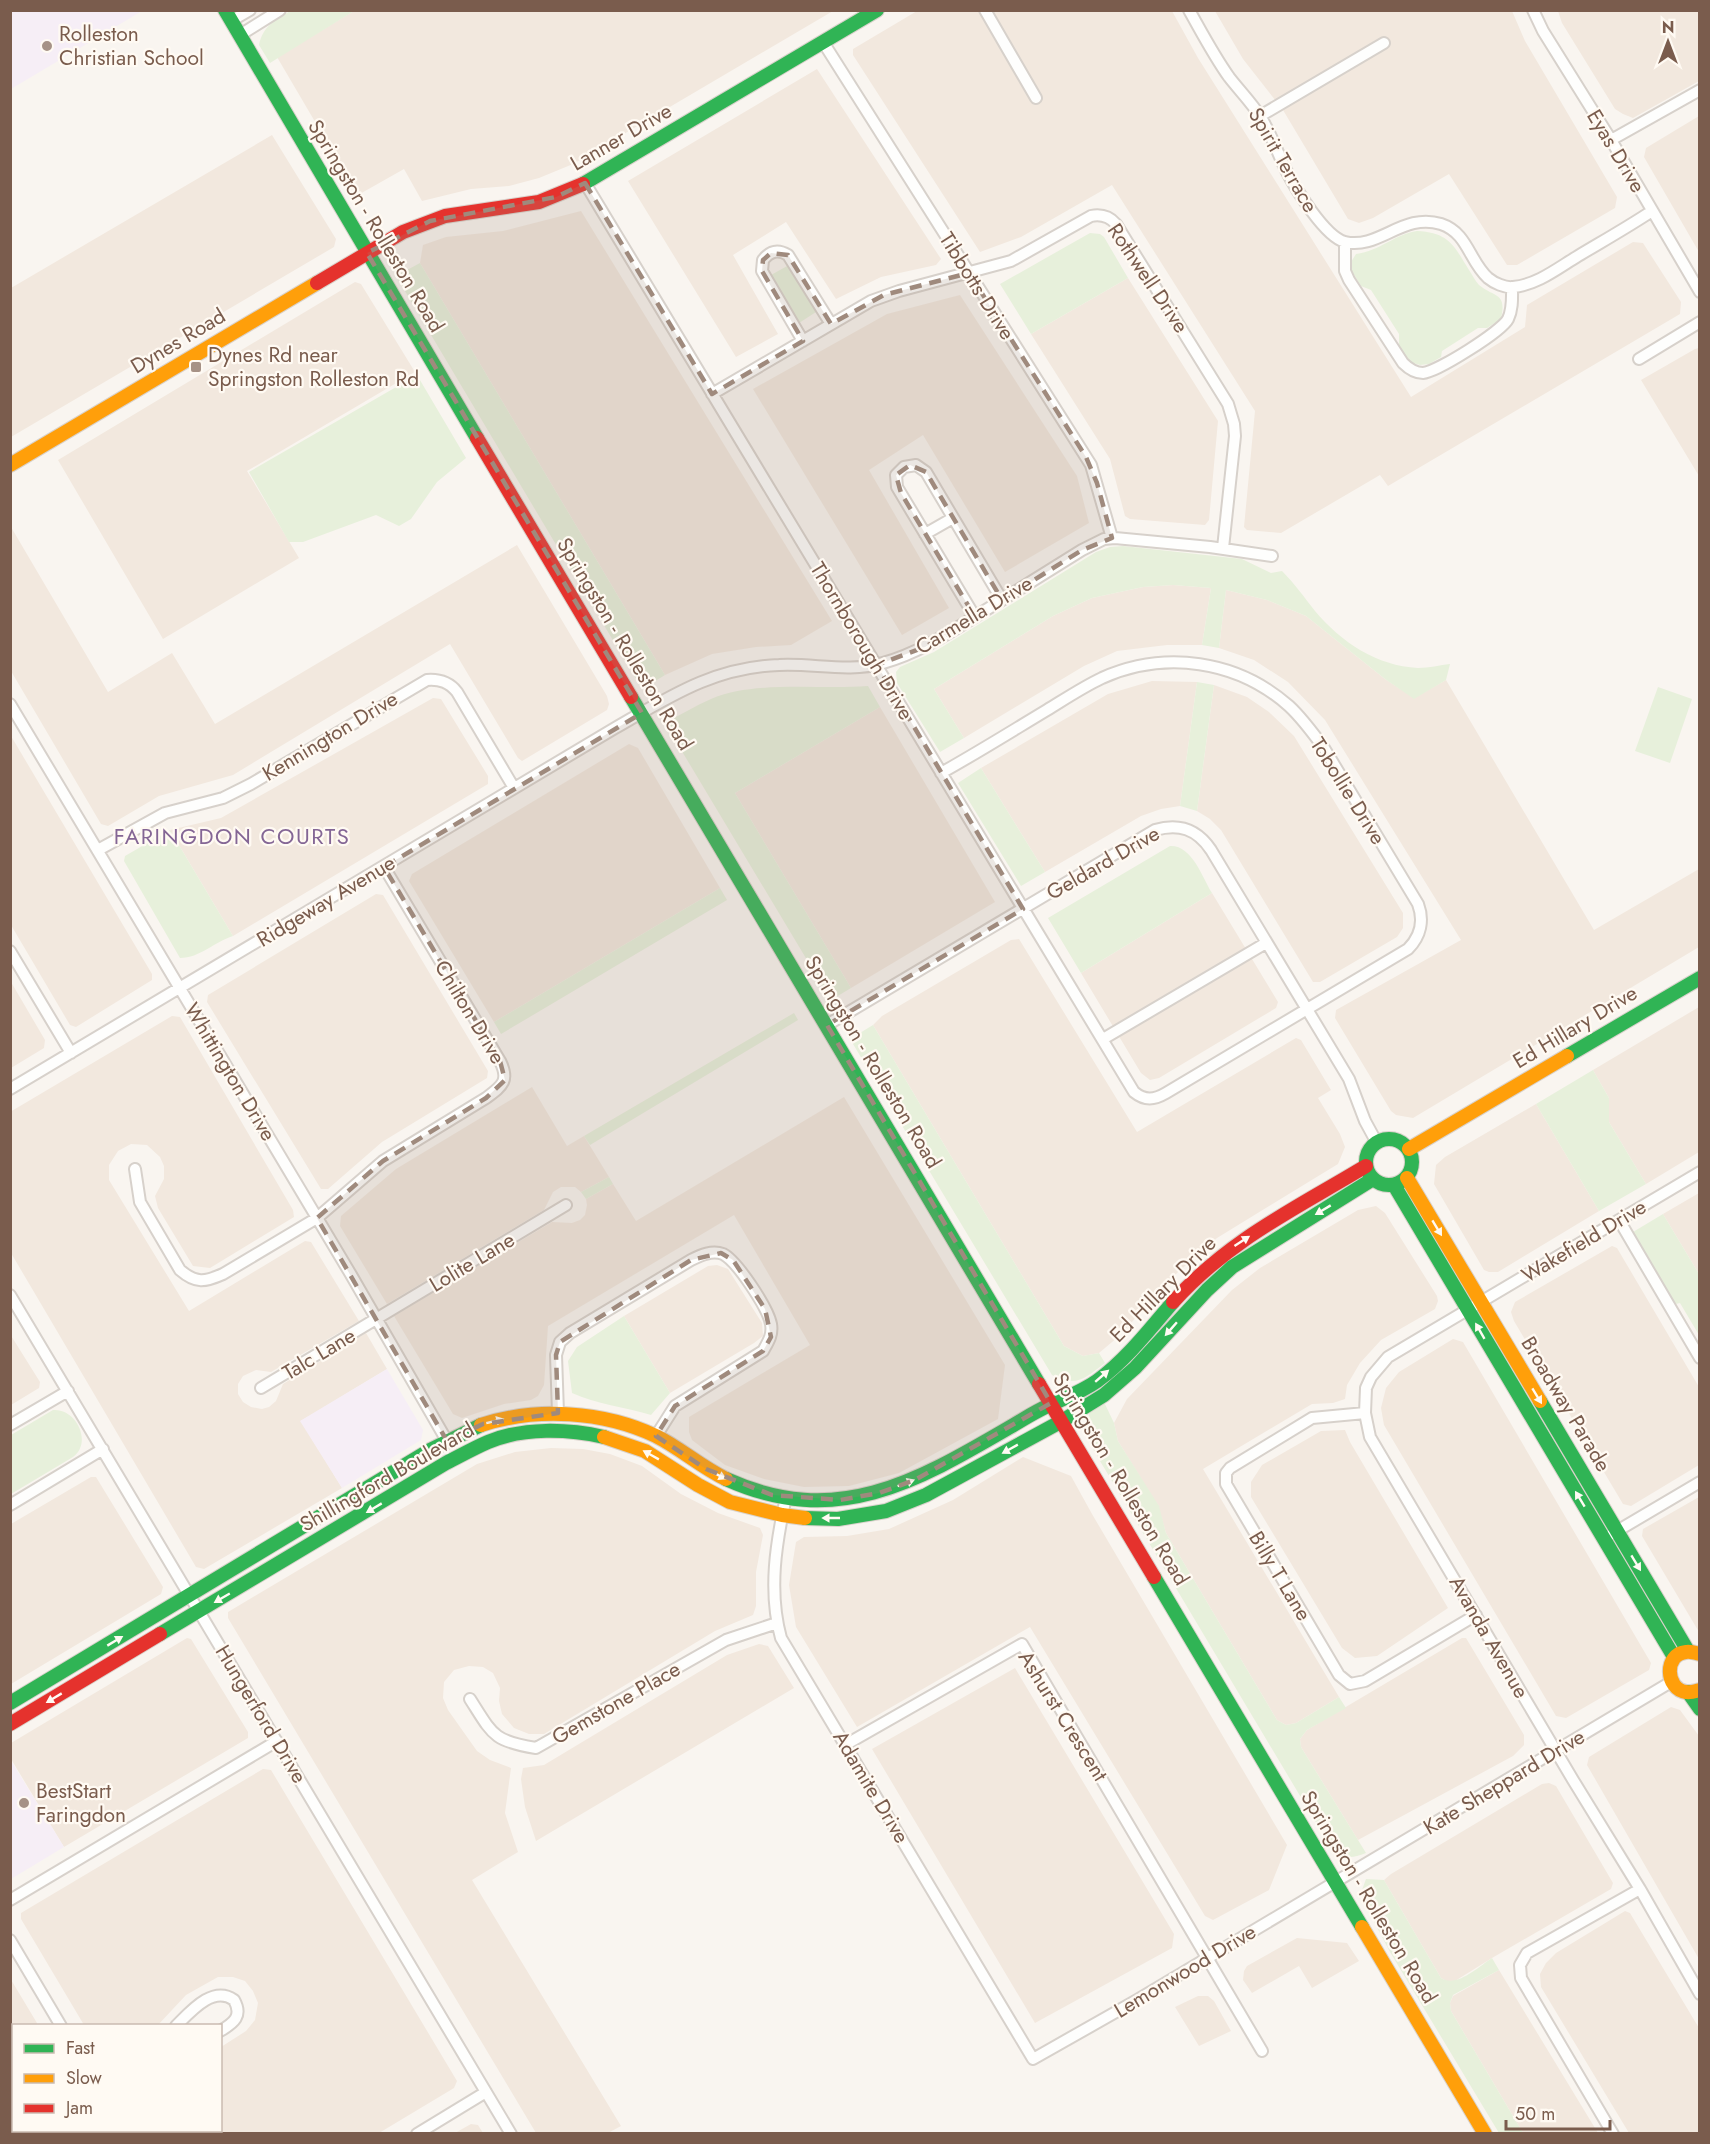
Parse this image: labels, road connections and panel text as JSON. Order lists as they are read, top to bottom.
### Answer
{
  "streets": {
    "street": [
      "Lanner Drive",
      "Eyas Drive",
      "Spirit Terrace",
      "Springston - Rolleston Road",
      "Rothwell Drive",
      "Tibbotts Drive",
      "Dynes Road",
      "Carmella Drive",
      "Thornborough Drive",
      "Kennington Drive",
      "Tobollie Drive",
      "Geldard Drive",
      "Ridgeway Avenue",
      "Chilton Drive",
      "Ed Hillary Drive",
      "Whittington Drive",
      "Wakefield Drive",
      "Lolite Lane",
      "Talc Lane",
      "Broadway Parade",
      "Shillingford Boulevard",
      "Billy T Lane",
      "Avanda Avenue",
      "Gemstone Place",
      "Hungerford Drive",
      "Ashurst Crescent",
      "Kate Sheppard Drive",
      "Adamite Drive",
      "Lemonwood Drive"
    ]
  },
  "crossings": [
    ["Lanner Drive", "Springston - Rolleston Road"],
    ["Lanner Drive", "Tibbotts Drive"],
    ["Lanner Drive", "Dynes Road"],
    ["Lanner Drive", "Thornborough Drive"],
    ["Springston - Rolleston Road", "Dynes Road"],
    ["Springston - Rolleston Road", "Carmella Drive"],
    ["Springston - Rolleston Road", "Geldard Drive"],
    ["Springston - Rolleston Road", "Ridgeway Avenue"],
    ["Springston - Rolleston Road", "Ed Hillary Drive"],
    ["Springston - Rolleston Road", "Shillingford Boulevard"],
    ["Springston - Rolleston Road", "Kate Sheppard Drive"],
    ["Springston - Rolleston Road", "Lemonwood Drive"],
    ["Rothwell Drive", "Tibbotts Drive"],
    ["Rothwell Drive", "Carmella Drive"],
    ["Rothwell Drive", "Thornborough Drive"],
    ["Tibbotts Drive", "Carmella Drive"],
    ["Carmella Drive", "Thornborough Drive"],
    ["Carmella Drive", "Ridgeway Avenue"],
    ["Thornborough Drive", "Tobollie Drive"],
    ["Thornborough Drive", "Geldard Drive"],
    ["Kennington Drive", "Ridgeway Avenue"],
    ["Kennington Drive", "Whittington Drive"],
    ["Tobollie Drive", "Geldard Drive"],
    ["Geldard Drive", "Ed Hillary Drive"],
    ["Geldard Drive", "Broadway Parade"],
    ["Ridgeway Avenue", "Chilton Drive"],
    ["Ridgeway Avenue", "Whittington Drive"],
    ["Chilton Drive", "Whittington Drive"],
    ["Ed Hillary Drive", "Broadway Parade"],
    ["Ed Hillary Drive", "Shillingford Boulevard"],
    ["Whittington Drive", "Lolite Lane"],
    ["Whittington Drive", "Talc Lane"],
    ["Whittington Drive", "Shillingford Boulevard"],
    ["Wakefield Drive", "Broadway Parade"],
    ["Wakefield Drive", "Avanda Avenue"],
    ["Lolite Lane", "Talc Lane"],
    ["Broadway Parade", "Avanda Avenue"],
    ["Shillingford Boulevard", "Hungerford Drive"],
    ["Shillingford Boulevard", "Adamite Drive"],
    ["Billy T Lane", "Avanda Avenue"],
    ["Avanda Avenue", "Kate Sheppard Drive"],
    ["Gemstone Place", "Adamite Drive"],
    ["Ashurst Crescent", "Adamite Drive"],
    ["Ashurst Crescent", "Lemonwood Drive"],
    ["Kate Sheppard Drive", "Lemonwood Drive"],
    ["Adamite Drive", "Lemonwood Drive"]
  ],
  "districts": ["FARINGDON COURTS"],
  "places": {
    "other": ["Rolleston Christian School", "BestStart Faringdon"],
    "transit": ["Dynes Rd near Springston Rolleston Rd"]
  },
  "legend": ["Fast", "Slow", "Jam"],
  "scale_bar": "50 m",
  "north": "top"
}
